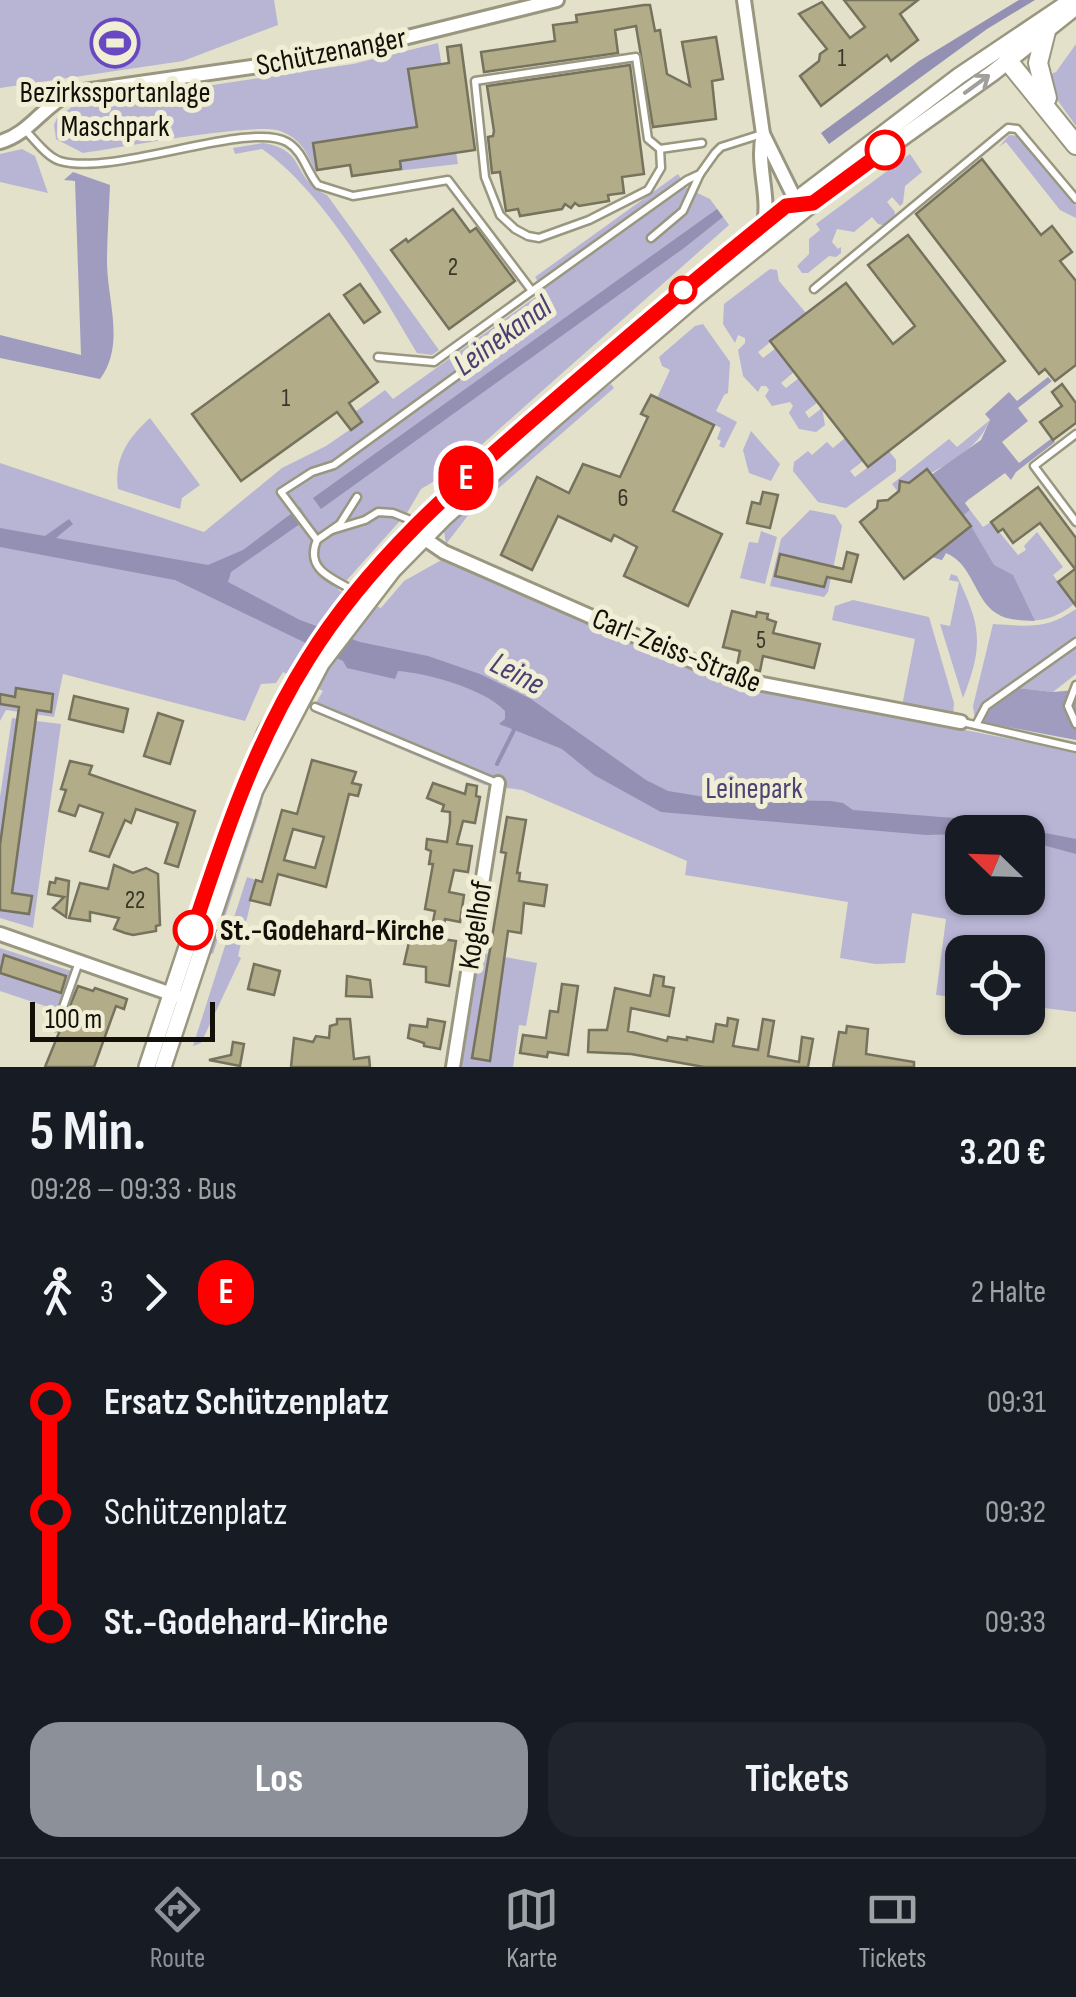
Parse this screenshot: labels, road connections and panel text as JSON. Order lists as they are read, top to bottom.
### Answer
{
  "streets": {
    "street": ["Schützenanger", "Carl-Zeiss-Straße", "Kogelhof"]
  },
  "water": ["Leinekanal", "Leine"],
  "parks": ["Leinepark"],
  "places": {
    "sports": ["Bezirkssportanlage Maschpark"],
    "other": ["St.-Godehard-Kirche"]
  },
  "lines": ["bus line E"],
  "house_numbers": [
    "1",
    "2",
    "1",
    "6",
    "5",
    "22"
  ],
  "scale_bar": "100 m",
  "north": "top left",
  "page": {
    "on_map": "E",
    "scale": "100 m",
    "heading": ["5 Min.", "09:28 – 09:33 · Bus", "3.20 €"],
    "legs": ["3", "E", "2 Halte"],
    "list": [
      {
        "name": "Ersatz Schützenplatz",
        "value": "09:31"
      },
      {
        "name": "Schützenplatz",
        "value": "09:32"
      },
      {
        "name": "St.-Godehard-Kirche",
        "value": "09:33"
      }
    ],
    "buttons": ["Los", "Tickets"],
    "tabs": ["Route", "Karte", "Tickets"]
  }
}
